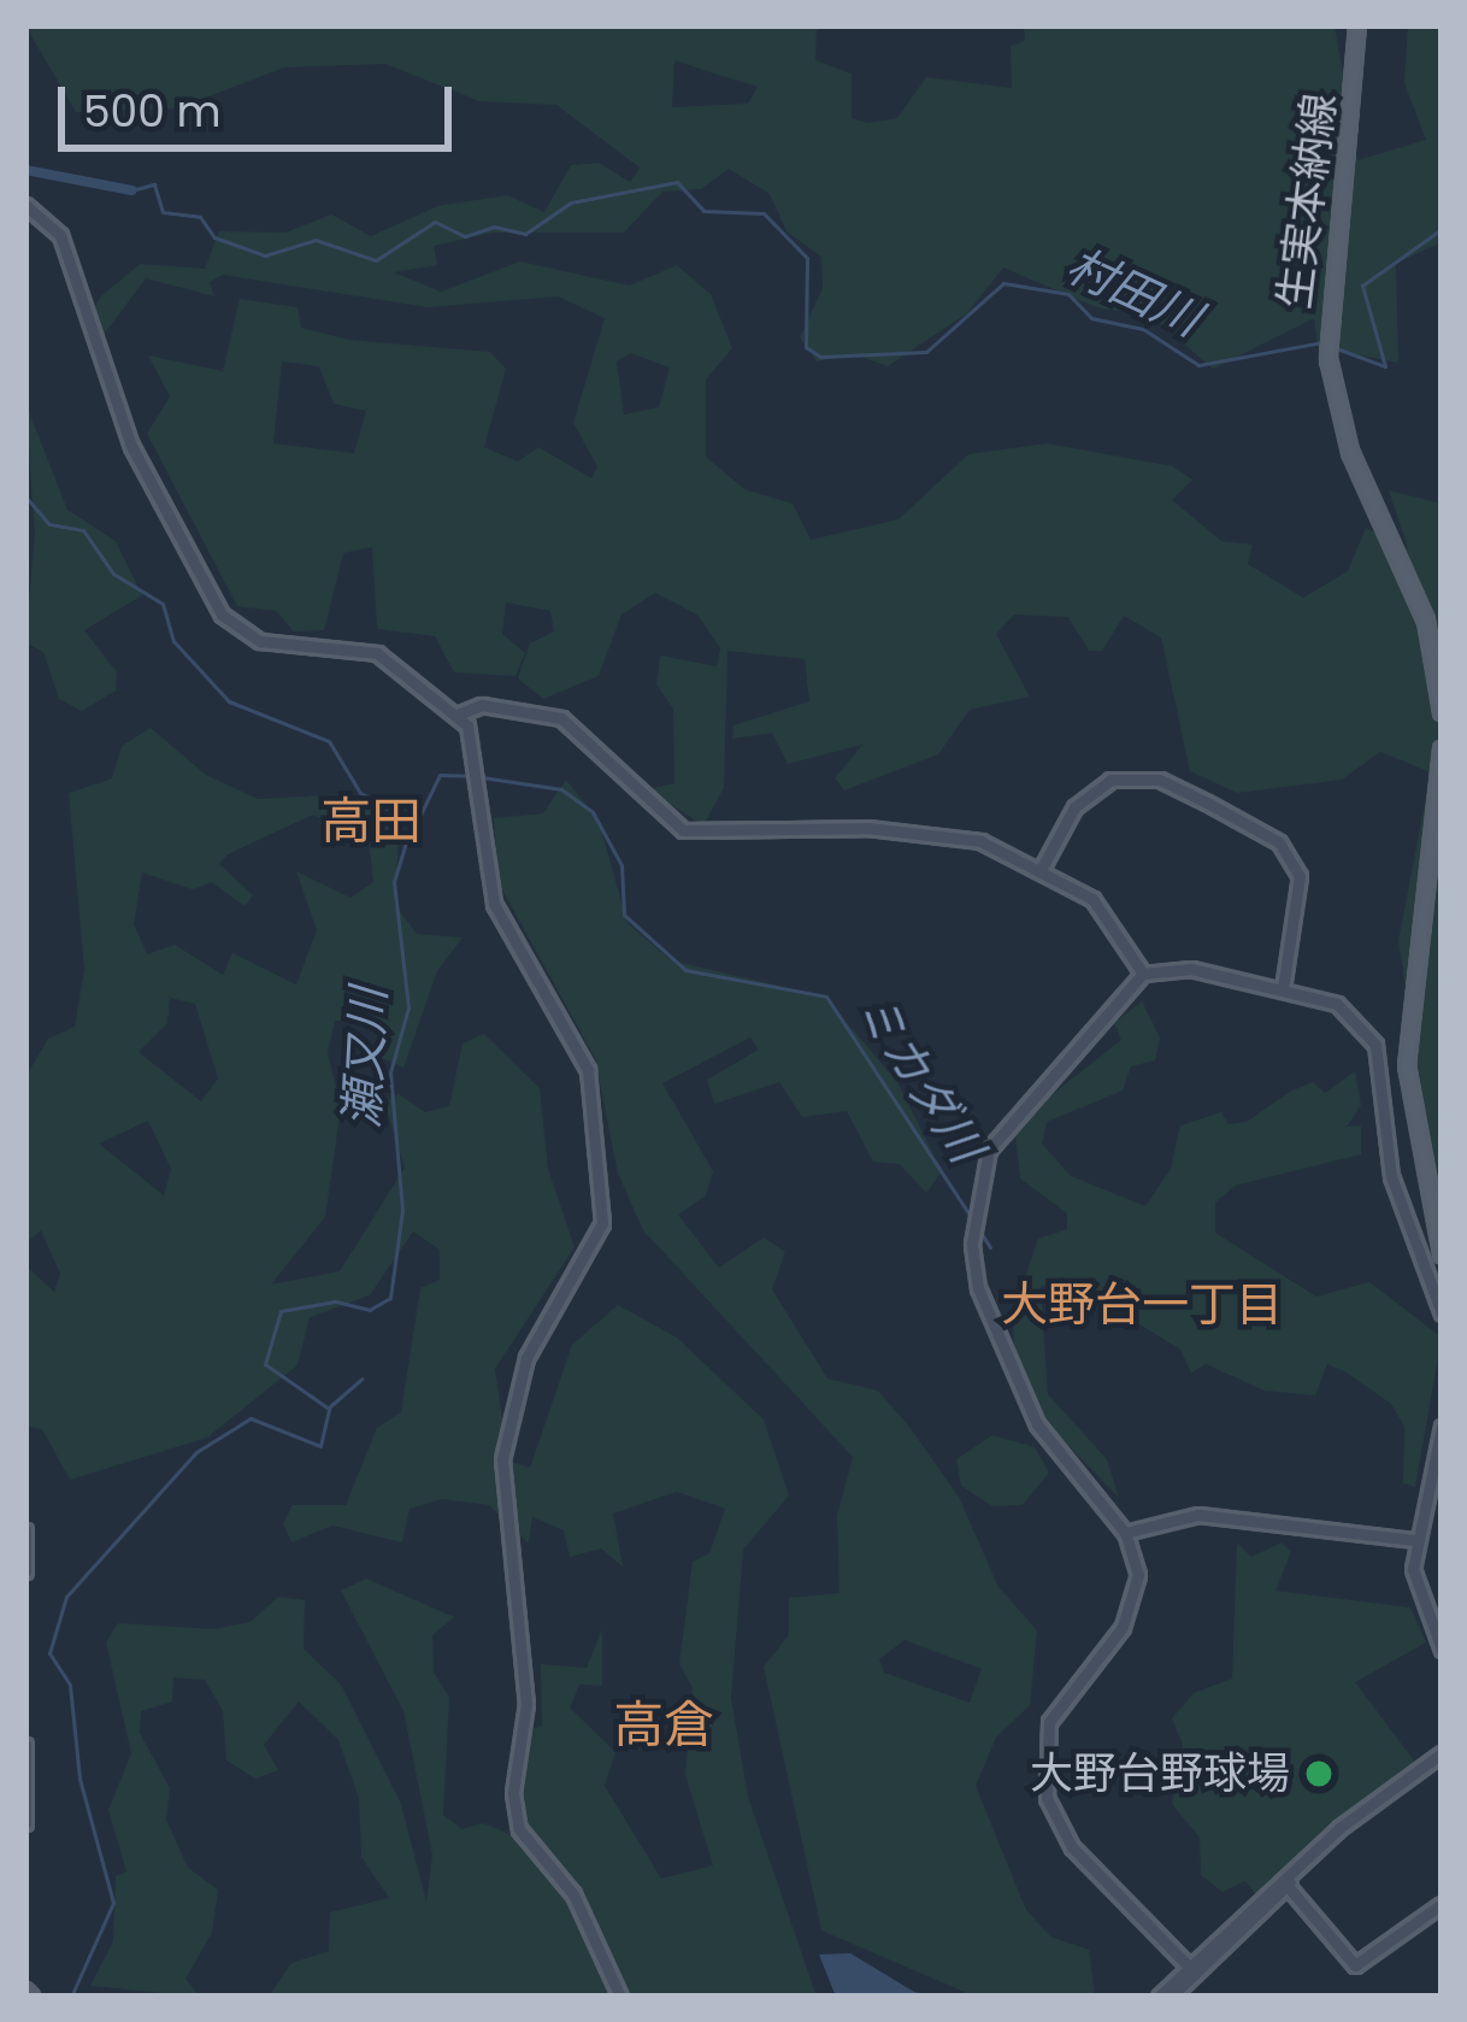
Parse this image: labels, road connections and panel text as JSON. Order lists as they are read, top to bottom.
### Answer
{
  "streets": {
    "main road": ["生実本納線"]
  },
  "districts": ["高田", "大野台一丁目", "高倉"],
  "water": ["村田川", "瀬又川", "ミカダ川"],
  "places": ["大野台野球場"],
  "scale_bar": "500 m"
}
